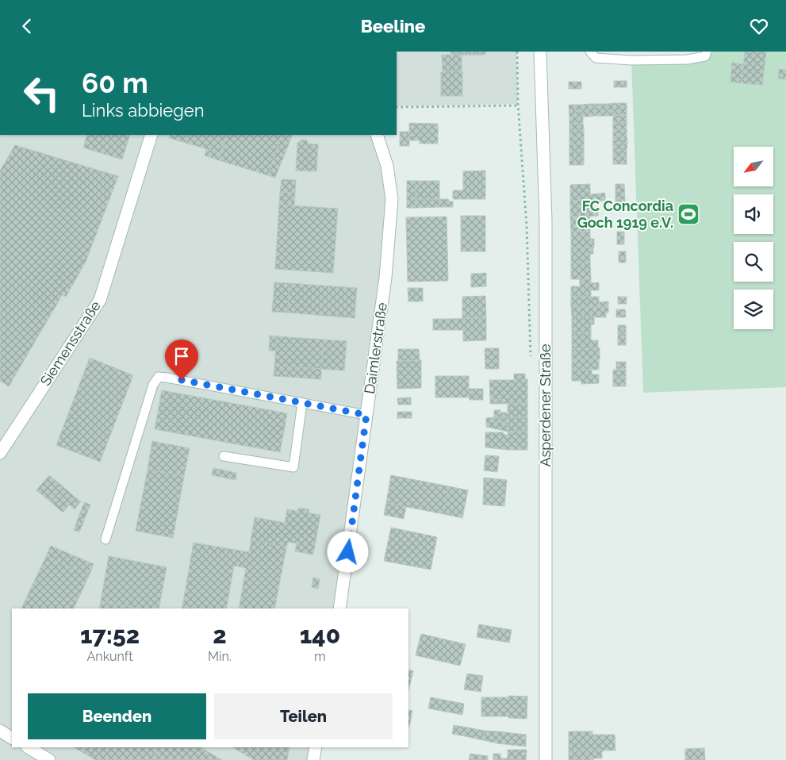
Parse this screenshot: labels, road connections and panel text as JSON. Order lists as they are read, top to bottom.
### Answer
{
  "streets": {
    "street": ["Siemensstraße", "Daimlerstraße", "Asperdener Straße"]
  },
  "places": {
    "sports": ["FC Concordia Goch 1919 e.V."]
  },
  "north": "bottom left",
  "page": {
    "header": "Beeline",
    "turn": ["60 m", "Links abbiegen"],
    "eta": [
      "17:52",
      "Ankunft",
      "2",
      "Min.",
      "140",
      "m"
    ],
    "buttons": ["Beenden", "Teilen"]
  }
}
